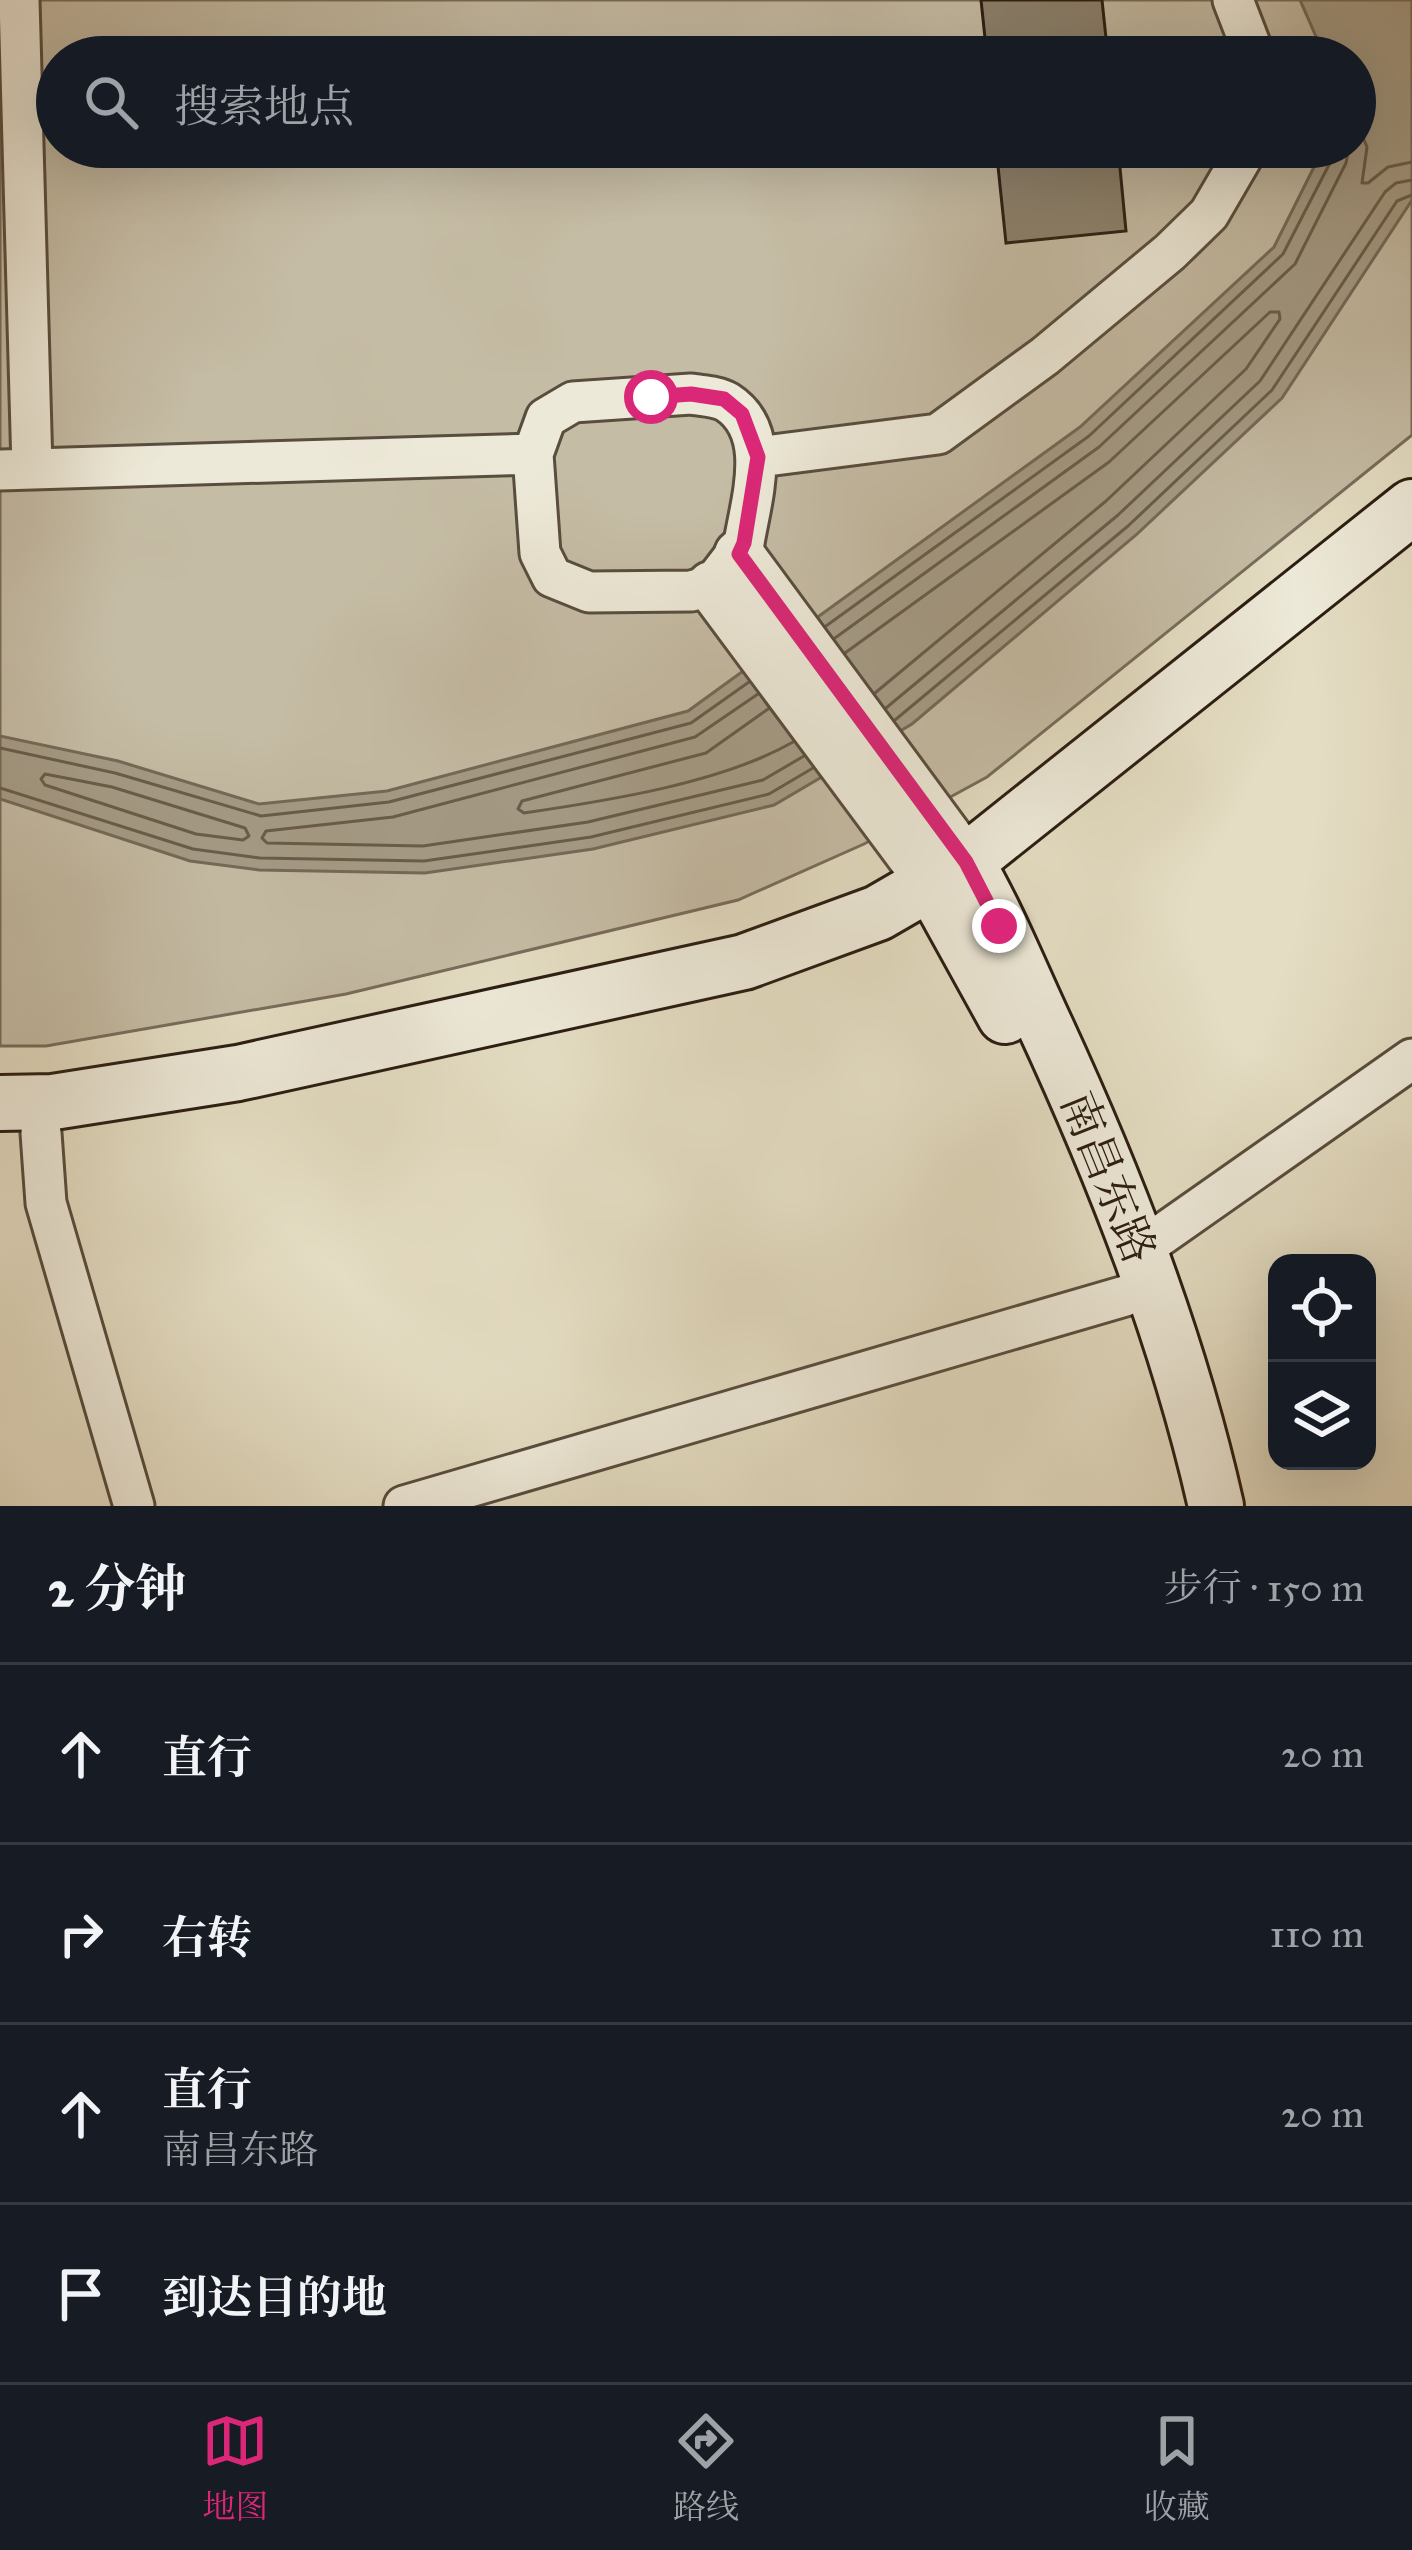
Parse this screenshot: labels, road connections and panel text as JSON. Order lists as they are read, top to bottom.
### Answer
{
  "streets": {
    "main road": ["南昌东路"]
  },
  "page": {
    "search": "搜索地点",
    "heading": ["2 分钟", "步行 · 150 m"],
    "list": [
      ["直行", "20 m"],
      ["右转", "110 m"],
      ["直行", "南昌东路", "20 m"],
      "到达目的地"
    ],
    "nav": ["地图", "路线", "收藏"]
  }
}
